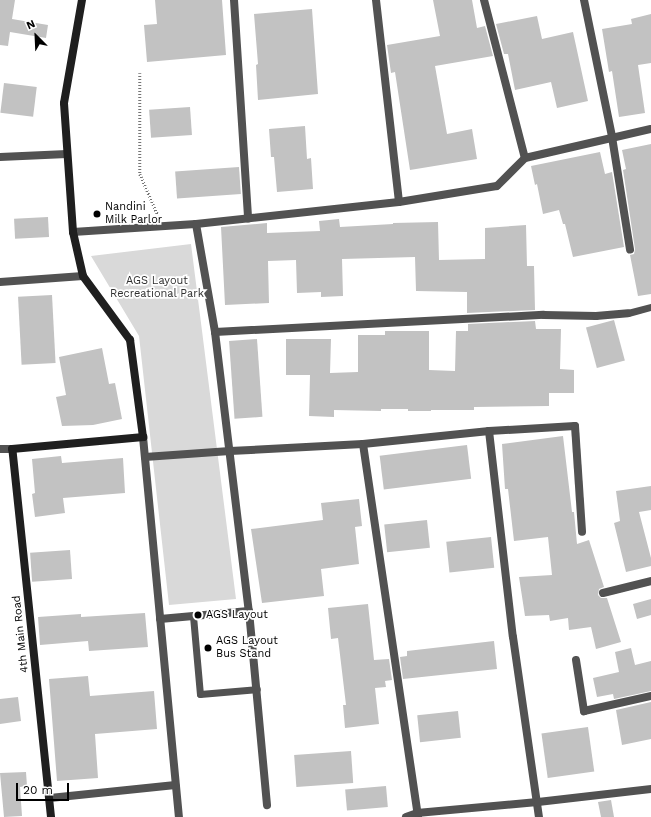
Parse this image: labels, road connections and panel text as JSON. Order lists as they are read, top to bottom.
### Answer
{
  "streets": {
    "street": ["4th Main Road"]
  },
  "parks": ["AGS Layout Recreational Park"],
  "places": ["Nandini Milk Parlor", "AGS Layout", "AGS Layout Bus Stand"],
  "scale_bar": "20 m",
  "north": "top left"
}
